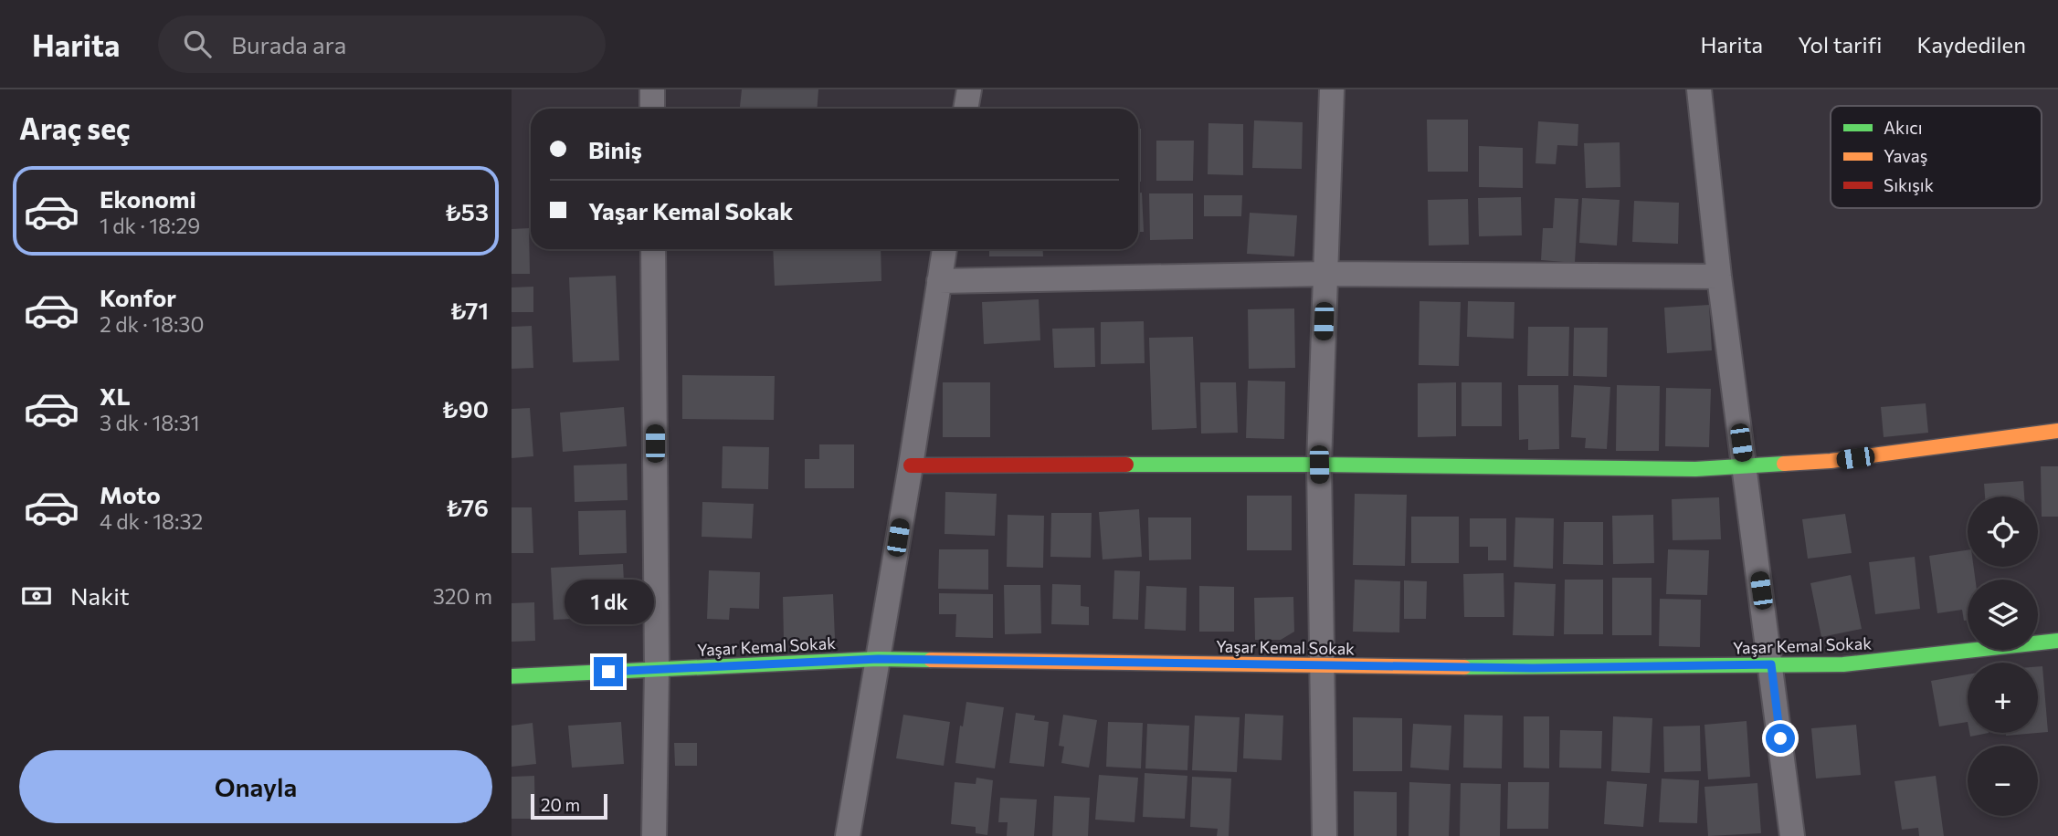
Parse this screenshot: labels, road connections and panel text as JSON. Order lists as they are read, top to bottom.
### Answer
{
  "streets": {
    "street": ["Yaşar Kemal Sokak"]
  },
  "legend": ["Akıcı", "Yavaş", "Sıkışık"],
  "scale_bar": "20 m",
  "page": {
    "header": "Harita",
    "search": "Burada ara",
    "nav": ["Harita", "Yol tarifi", "Kaydedilen"],
    "heading": "Araç seç",
    "banner": ["Biniş", "Yaşar Kemal Sokak"],
    "list": [
      {
        "name": "Ekonomi",
        "note": "1 dk · 18:29",
        "value": "₺53"
      },
      {
        "name": "Konfor",
        "note": "2 dk · 18:30",
        "value": "₺71"
      },
      {
        "name": "XL",
        "note": "3 dk · 18:31",
        "value": "₺90"
      },
      {
        "name": "Moto",
        "note": "4 dk · 18:32",
        "value": "₺76"
      }
    ],
    "map_buttons": ["+", "−"],
    "pay": ["Nakit", "320 m"],
    "bubble": "1 dk",
    "buttons": "Onayla",
    "scale": "20 m"
  }
}
